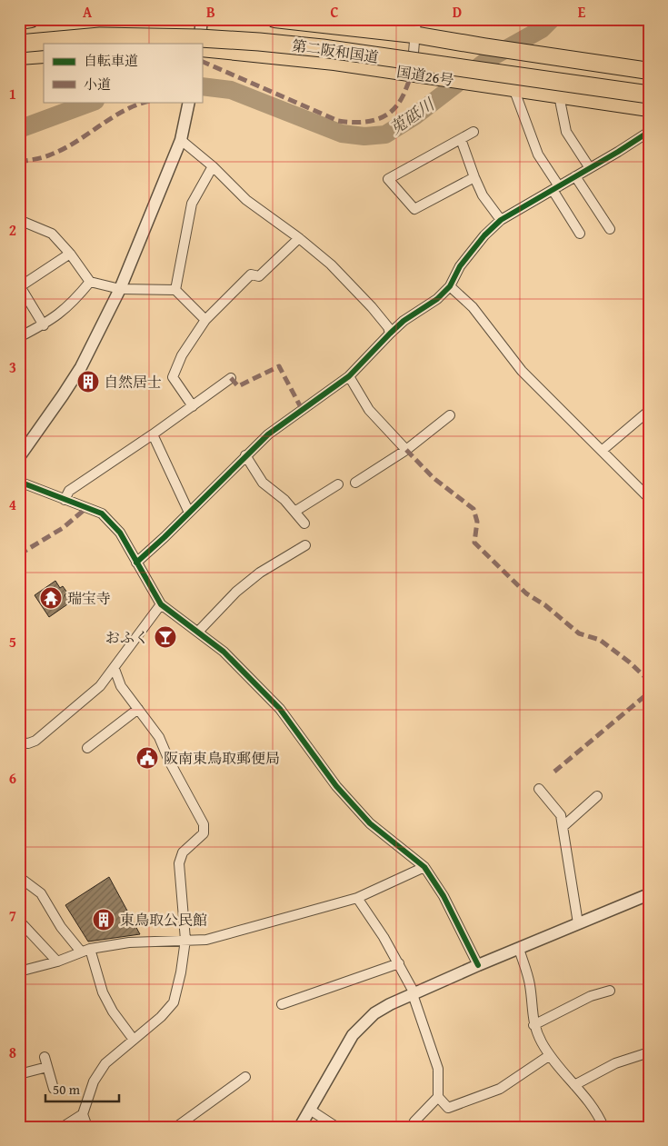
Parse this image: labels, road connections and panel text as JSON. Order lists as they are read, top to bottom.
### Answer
{
  "streets": {
    "highway": ["第二阪和国道", "国道26号"]
  },
  "water": ["莵砥川"],
  "places": {
    "building": ["自然居士", "東鳥取公民館"],
    "temple": ["瑞宝寺"],
    "bar": ["おふく"],
    "public building": ["阪南東鳥取郵便局"]
  },
  "legend": ["自転車道", "小道"],
  "scale_bar": "50 m",
  "grid": {
    "columns": [
      "A",
      "B",
      "C",
      "D",
      "E"
    ],
    "rows": [
      "1",
      "2",
      "3",
      "4",
      "5",
      "6",
      "7",
      "8"
    ]
  }
}
